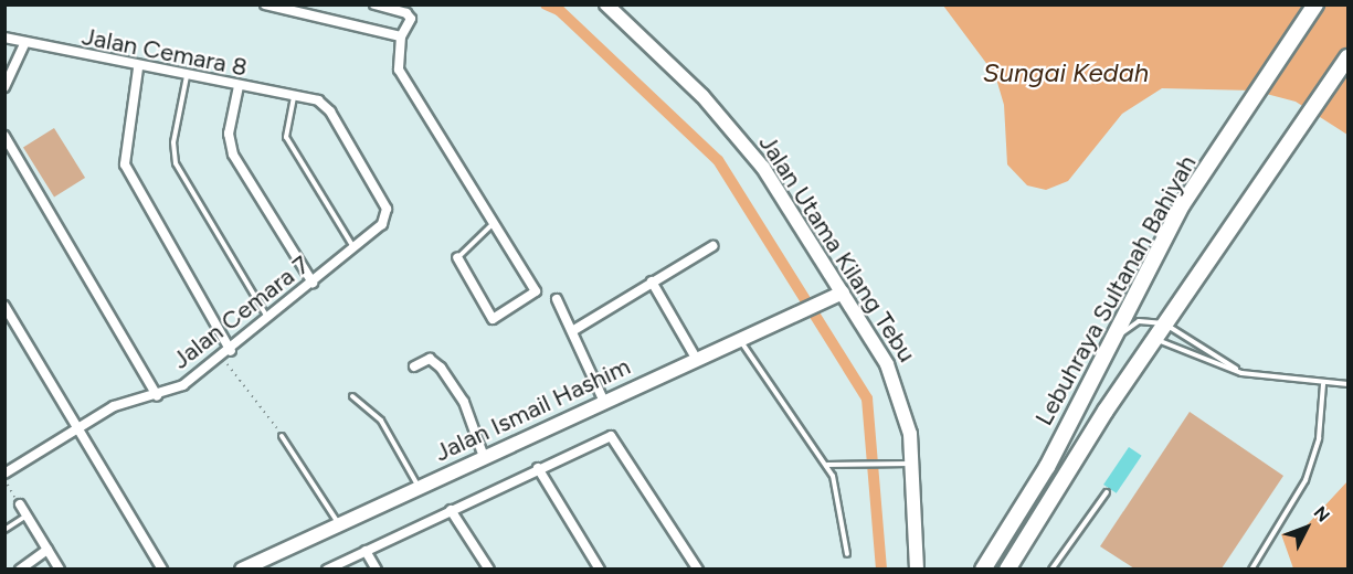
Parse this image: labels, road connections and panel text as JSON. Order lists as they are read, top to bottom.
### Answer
{
  "streets": {
    "main road": ["Lebuhraya Sultanah Bahiyah"],
    "street": [
      "Jalan Cemara 8",
      "Jalan Utama Kilang Tebu",
      "Jalan Cemara 7",
      "Jalan Ismail Hashim"
    ]
  },
  "crossings": [
    ["Jalan Cemara 8", "Jalan Cemara 7"],
    ["Jalan Utama Kilang Tebu", "Jalan Ismail Hashim"]
  ],
  "water": ["Sungai Kedah"],
  "north": "top right"
}
